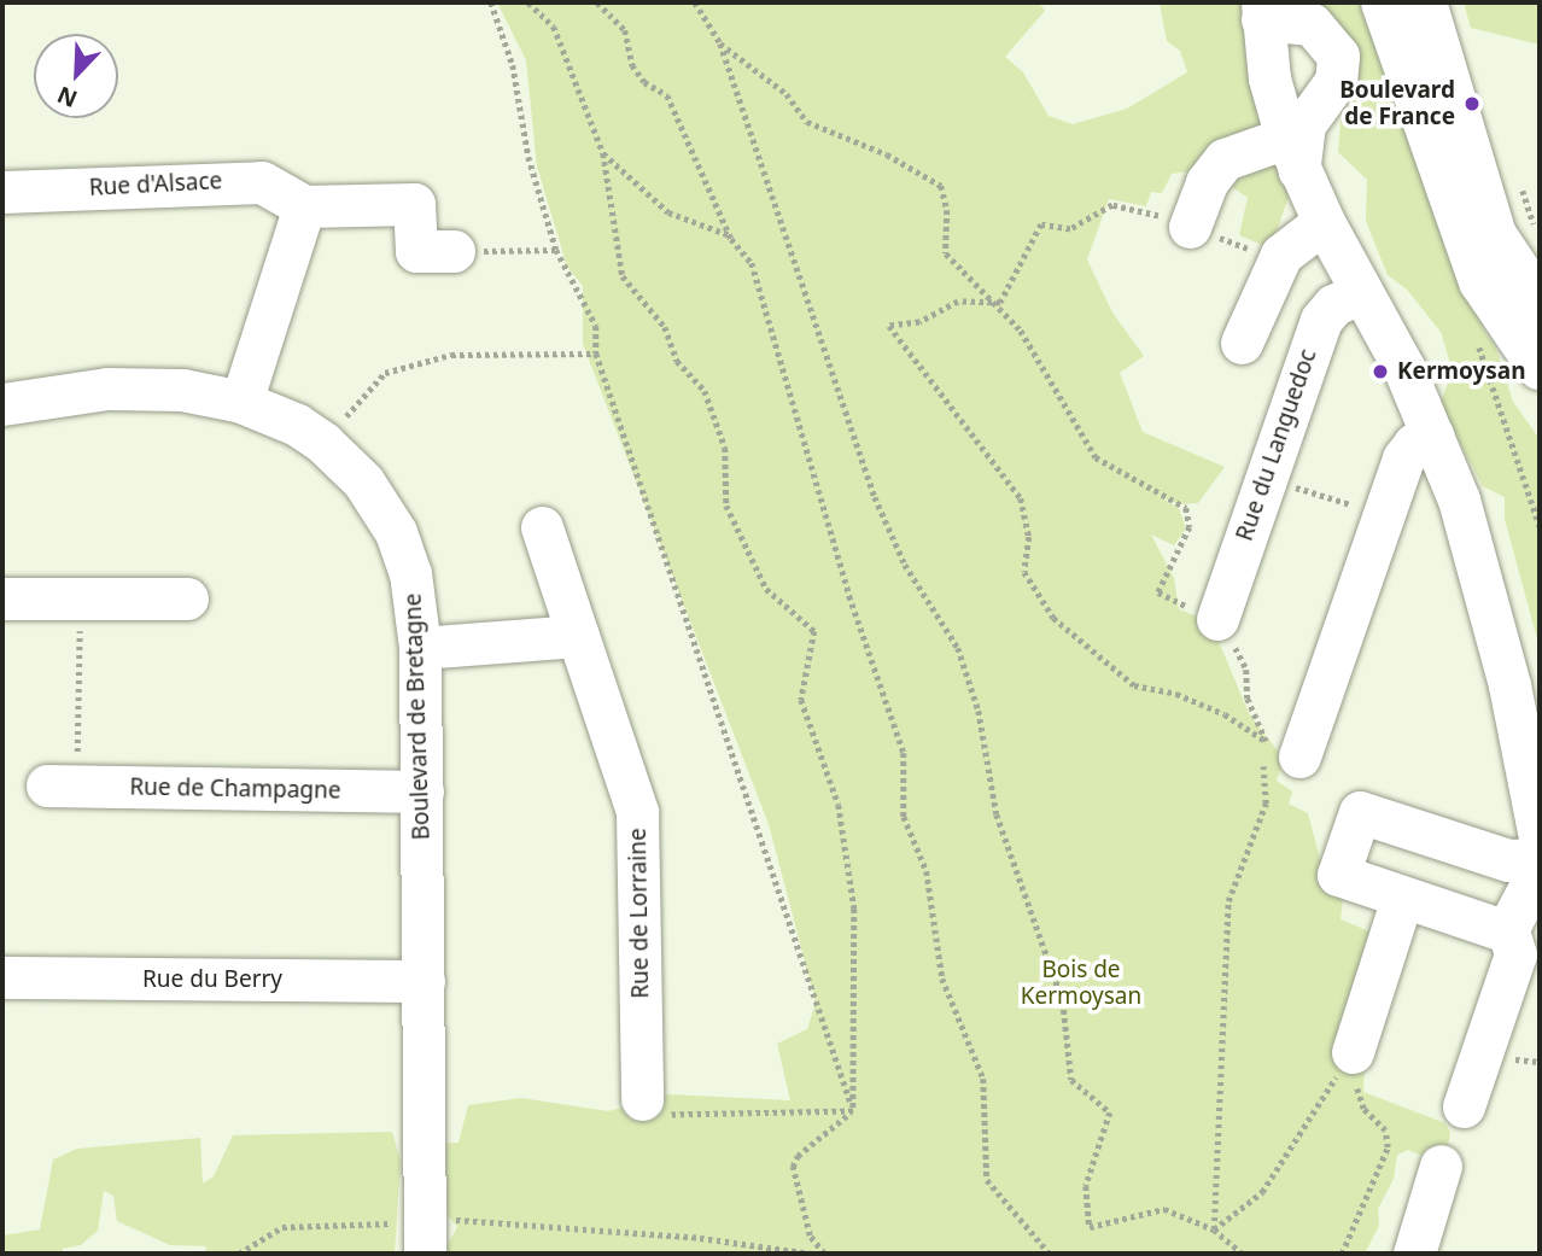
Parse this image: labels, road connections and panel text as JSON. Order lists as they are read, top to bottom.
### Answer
{
  "streets": {
    "street": [
      "Rue d'Alsace",
      "Rue du Languedoc",
      "Boulevard de Bretagne",
      "Rue de Champagne",
      "Rue de Lorraine",
      "Rue du Berry"
    ]
  },
  "crossings": [
    ["Boulevard de Bretagne", "Rue de Champagne"],
    ["Boulevard de Bretagne", "Rue du Berry"]
  ],
  "parks": ["Bois de Kermoysan"],
  "places": ["Boulevard de France", "Kermoysan"],
  "north": "bottom left"
}
